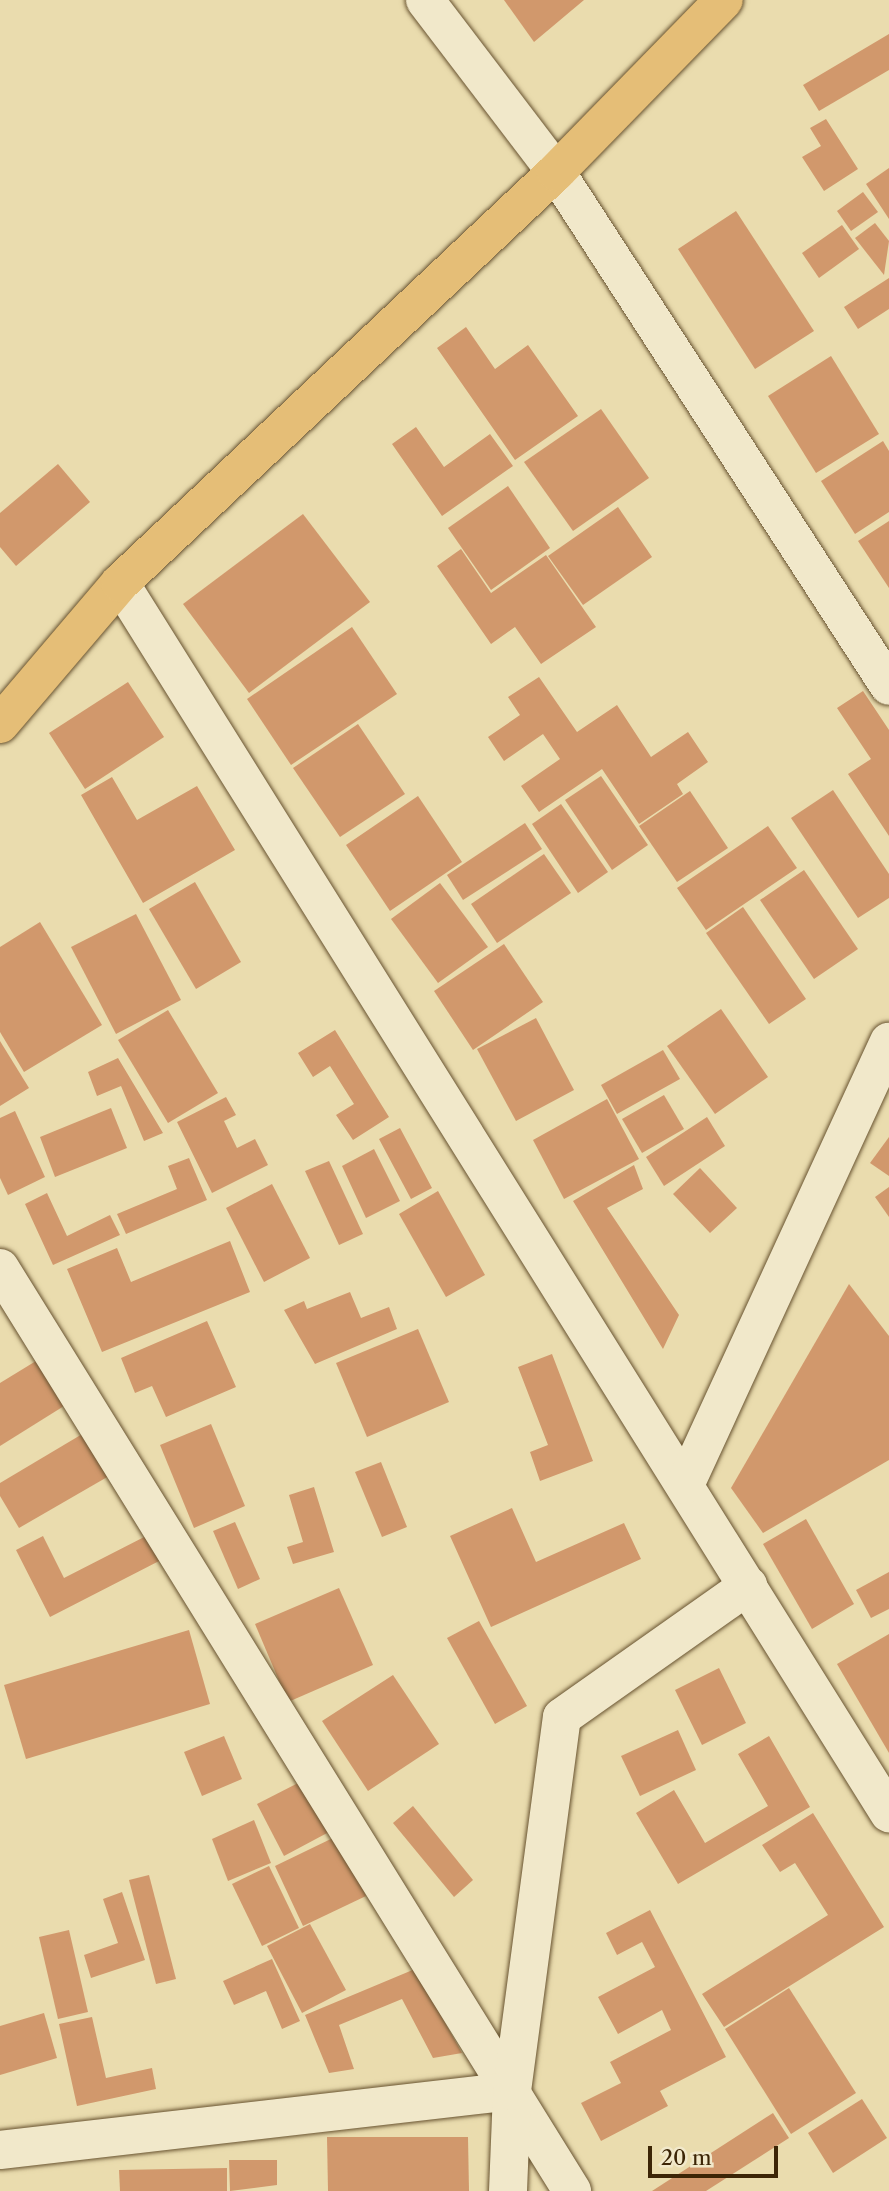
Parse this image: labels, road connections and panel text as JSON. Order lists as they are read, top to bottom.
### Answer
{
  "scale_bar": "20 m"
}
